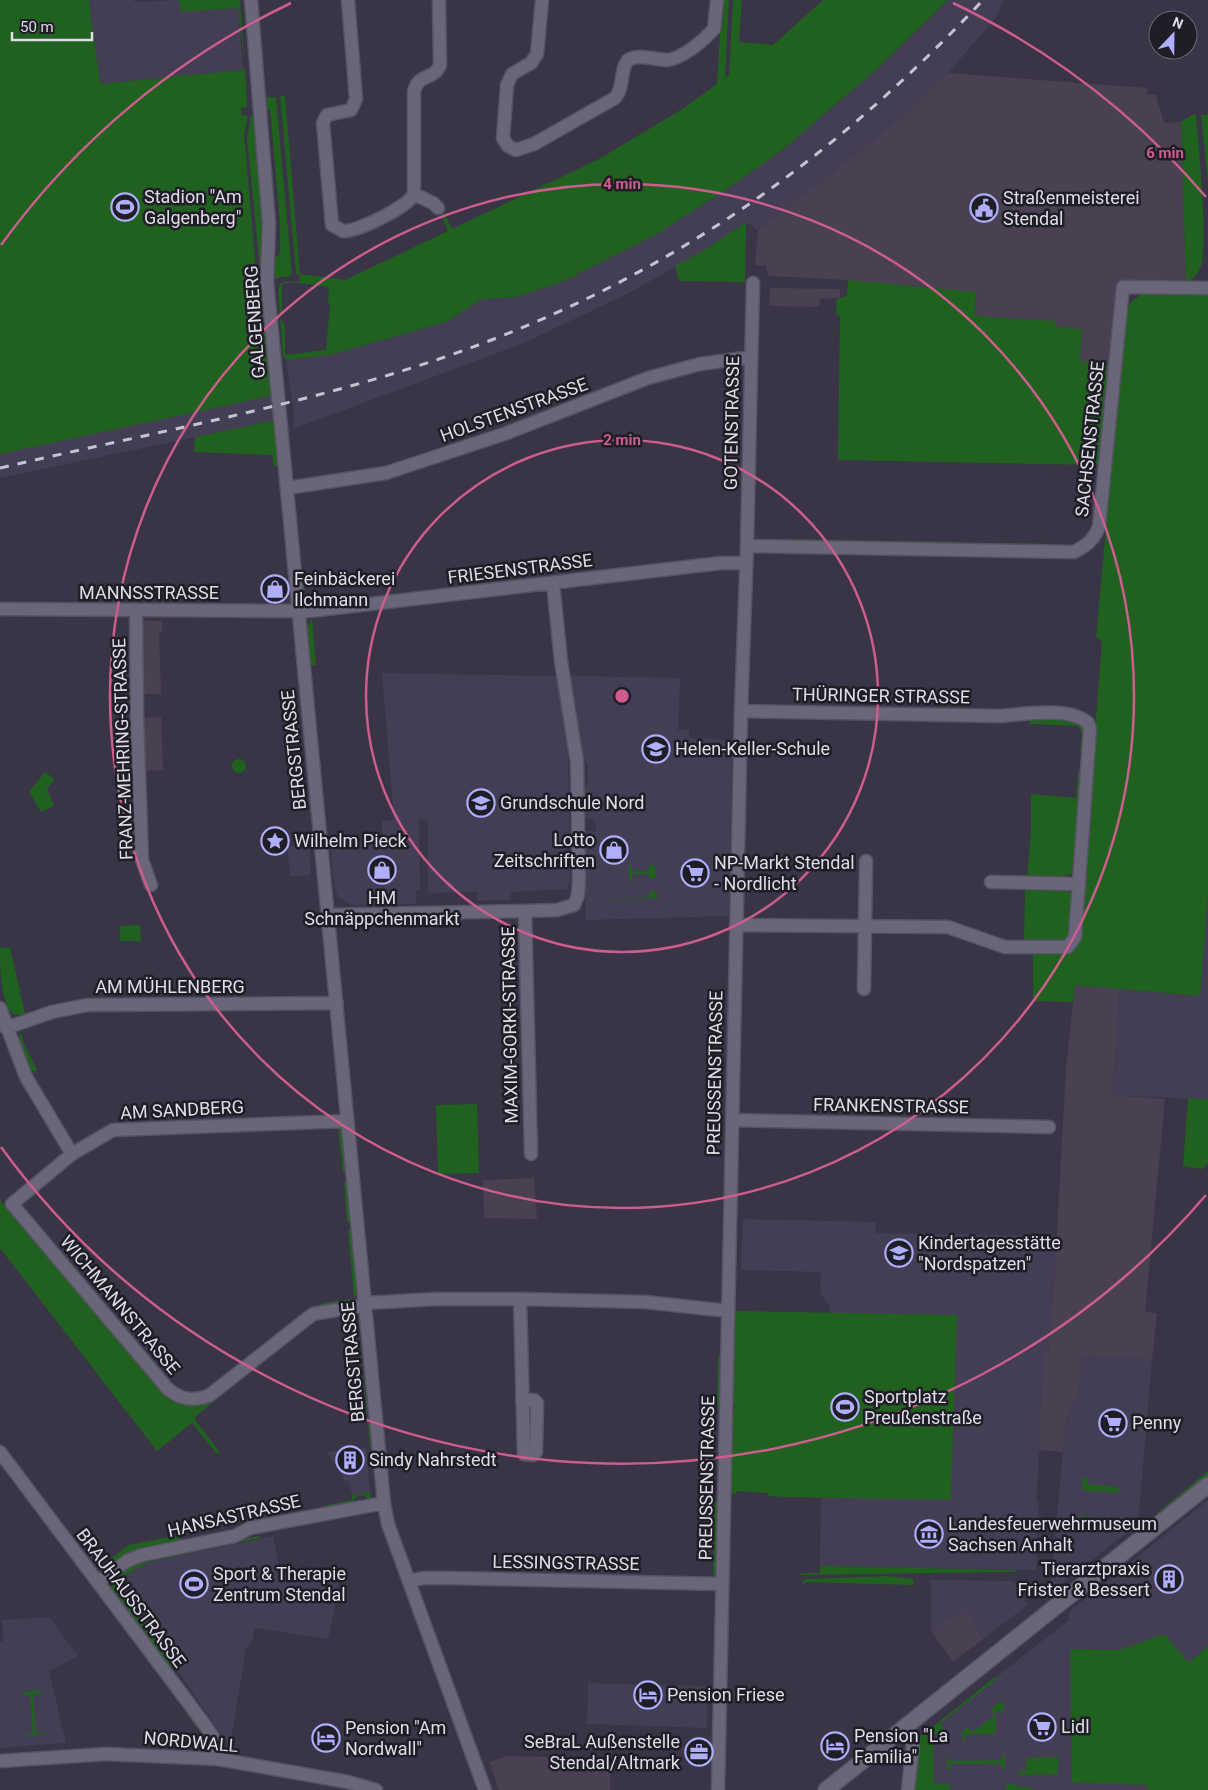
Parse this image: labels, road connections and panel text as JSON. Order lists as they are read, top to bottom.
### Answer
{
  "streets": {
    "street": [
      "GALGENBERG",
      "HOLSTENSTRASSE",
      "GOTENSTRASSE",
      "SACHSENSTRASSE",
      "FRIESENSTRASSE",
      "MANNSSTRASSE",
      "THÜRINGER STRASSE",
      "FRANZ-MEHRING-STRASSE",
      "BERGSTRASSE",
      "AM MÜHLENBERG",
      "MAXIM-GORKI-STRASSE",
      "PREUSSENSTRASSE",
      "FRANKENSTRASSE",
      "AM SANDBERG",
      "WICHMANNSTRASSE",
      "HANSASTRASSE",
      "LESSINGSTRASSE",
      "BRAUHAUSSTRASSE",
      "NORDWALL"
    ]
  },
  "crossings": [
    ["GALGENBERG", "HOLSTENSTRASSE"],
    ["GALGENBERG", "FRIESENSTRASSE"],
    ["GALGENBERG", "MANNSSTRASSE"],
    ["GALGENBERG", "BERGSTRASSE"],
    ["HOLSTENSTRASSE", "GOTENSTRASSE"],
    ["GOTENSTRASSE", "SACHSENSTRASSE"],
    ["GOTENSTRASSE", "FRIESENSTRASSE"],
    ["GOTENSTRASSE", "PREUSSENSTRASSE"],
    ["FRIESENSTRASSE", "MANNSSTRASSE"],
    ["FRIESENSTRASSE", "BERGSTRASSE"],
    ["FRIESENSTRASSE", "MAXIM-GORKI-STRASSE"],
    ["FRIESENSTRASSE", "PREUSSENSTRASSE"],
    ["MANNSSTRASSE", "FRANZ-MEHRING-STRASSE"],
    ["MANNSSTRASSE", "BERGSTRASSE"],
    ["THÜRINGER STRASSE", "PREUSSENSTRASSE"],
    ["BERGSTRASSE", "AM MÜHLENBERG"],
    ["BERGSTRASSE", "AM SANDBERG"],
    ["BERGSTRASSE", "WICHMANNSTRASSE"],
    ["BERGSTRASSE", "HANSASTRASSE"],
    ["BERGSTRASSE", "LESSINGSTRASSE"],
    ["PREUSSENSTRASSE", "FRANKENSTRASSE"],
    ["PREUSSENSTRASSE", "WICHMANNSTRASSE"],
    ["PREUSSENSTRASSE", "LESSINGSTRASSE"],
    ["AM SANDBERG", "WICHMANNSTRASSE"],
    ["HANSASTRASSE", "BRAUHAUSSTRASSE"],
    ["BRAUHAUSSTRASSE", "NORDWALL"]
  ],
  "places": {
    "sports": ["Stadion \"Am Galgenberg\"", "Sportplatz Preußenstraße", "Sport & Therapie Zentrum Stendal"],
    "public building": ["Straßenmeisterei Stendal"],
    "shop": ["Feinbäckerei Ilchmann", "Lotto Zeitschriften", "HM Schnäppchenmarkt"],
    "school or university": ["Helen-Keller-Schule", "Grundschule Nord", "Kindertagesstätte \"Nordspatzen\""],
    "place": ["Wilhelm Pieck"],
    "supermarket": ["NP-Markt Stendal - Nordlicht", "Penny", "Lidl"],
    "building": ["Sindy Nahrstedt", "Tierarztpraxis Frister & Bessert"],
    "museum": ["Landesfeuerwehrmuseum Sachsen Anhalt"],
    "hotel": ["Pension Friese", "Pension \"Am Nordwall\"", "Pension \"La Familia\""],
    "office": ["SeBraL Außenstelle Stendal/Altmark"]
  },
  "scale_bar": "50 m",
  "north": "top",
  "rings": ["6 min", "4 min", "2 min"]
}
